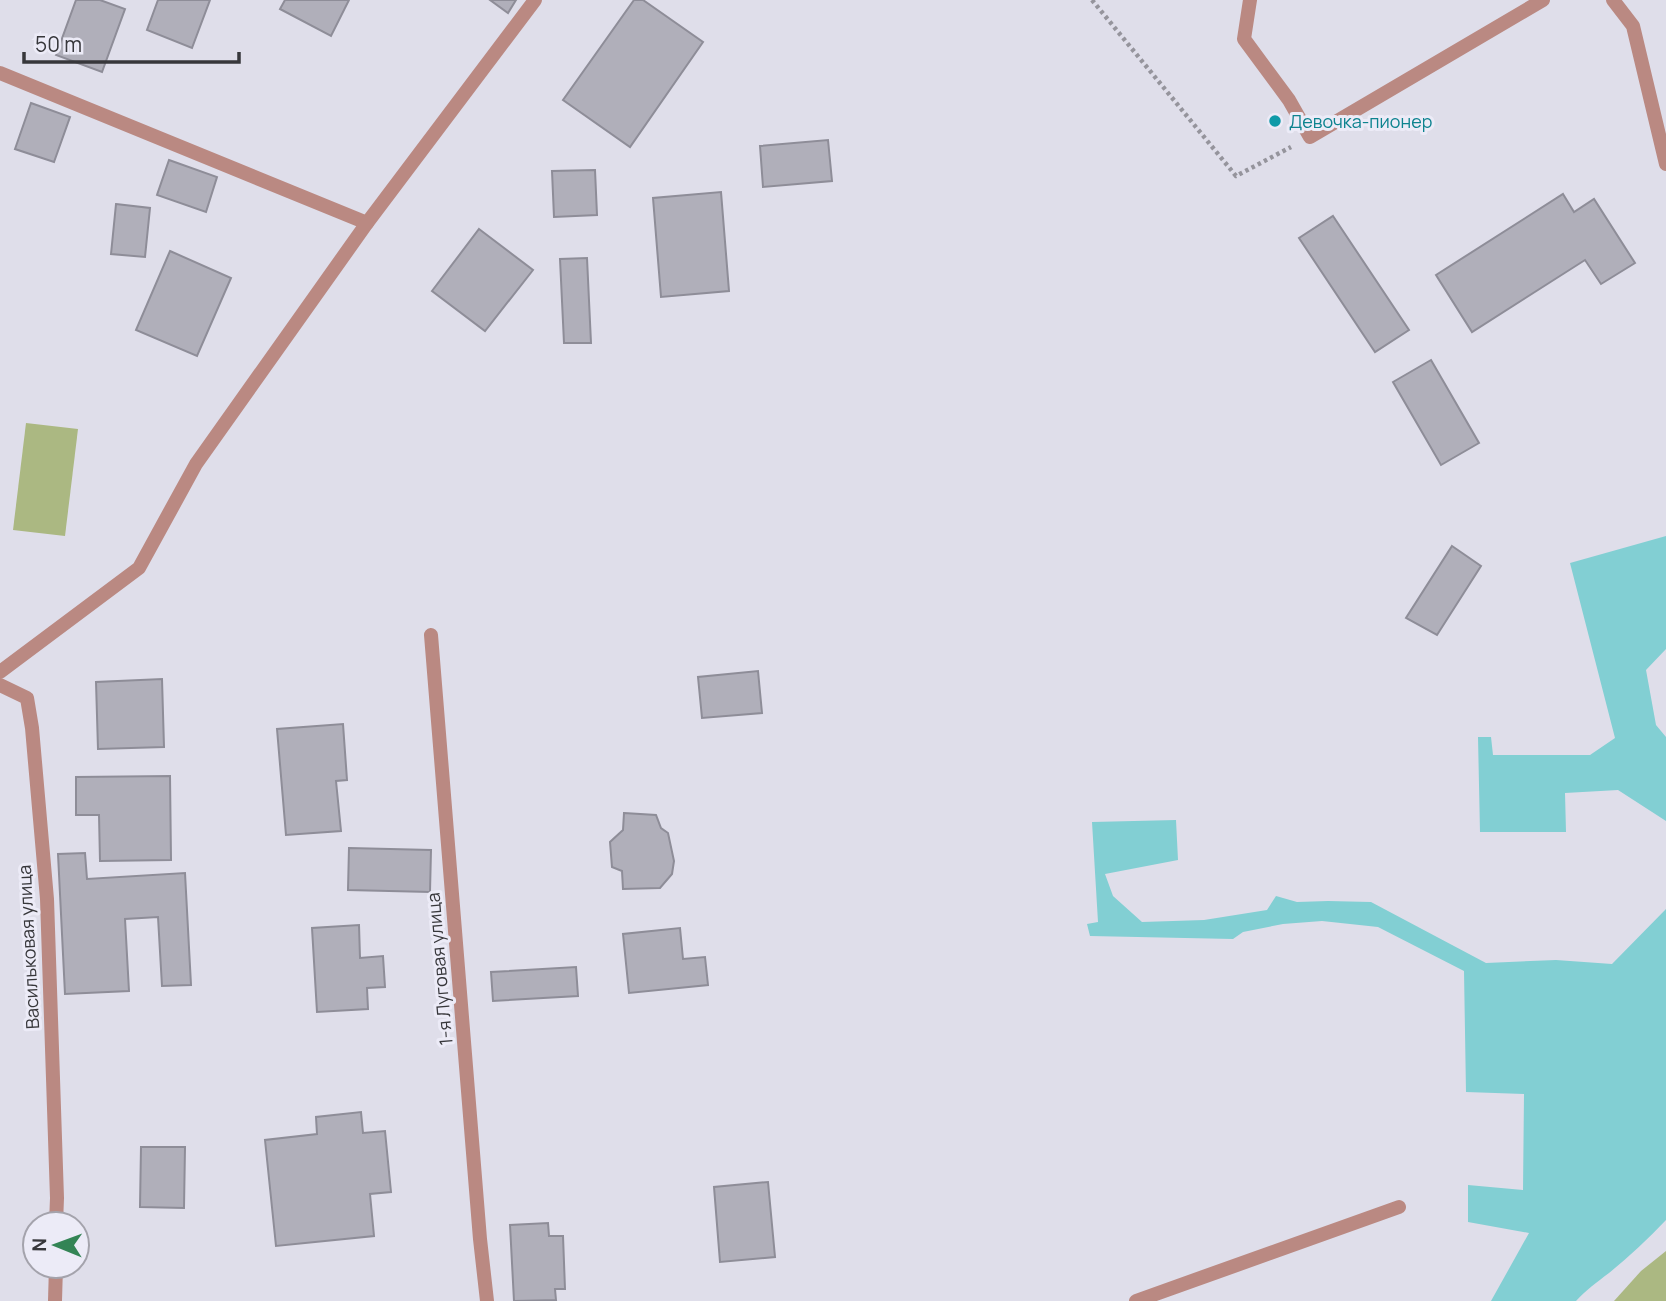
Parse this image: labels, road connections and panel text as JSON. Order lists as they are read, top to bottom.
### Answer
{
  "streets": {
    "street": ["Васильковая улица", "1-я Луговая улица"]
  },
  "places": ["Девочка-пионер"],
  "scale_bar": "50 m",
  "north": "left"
}
